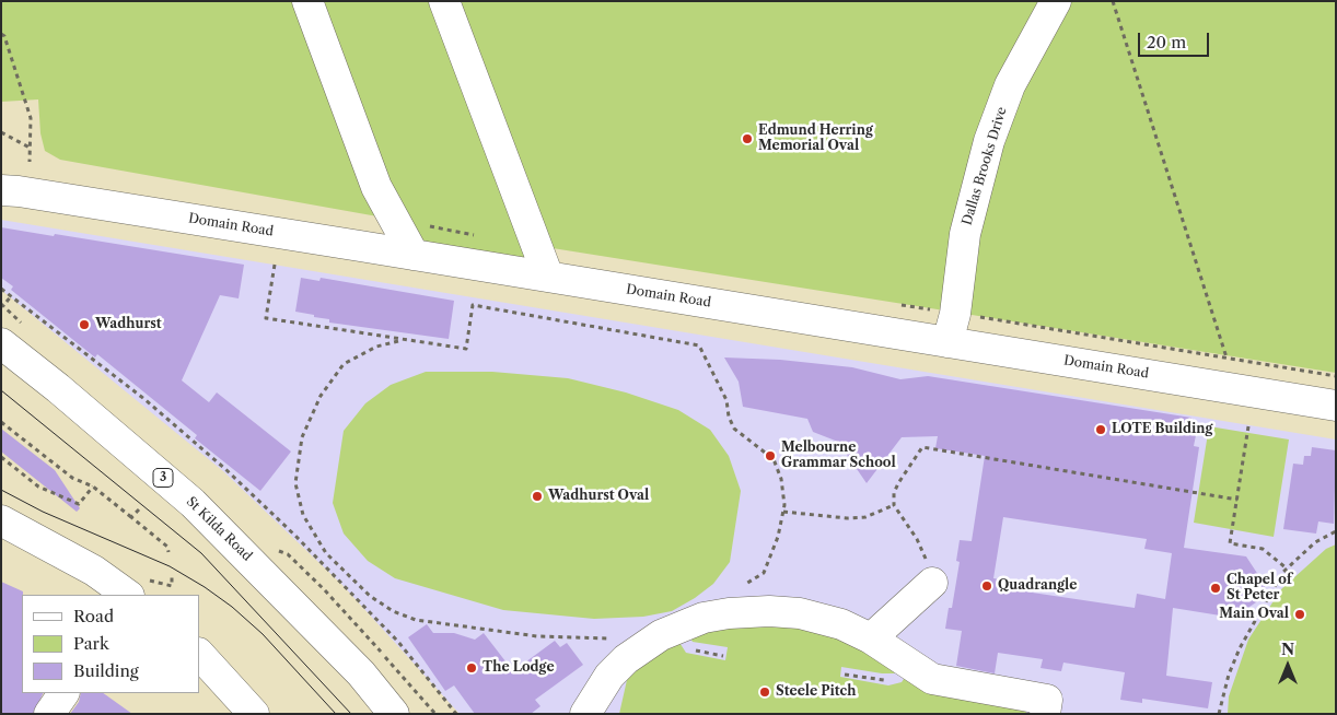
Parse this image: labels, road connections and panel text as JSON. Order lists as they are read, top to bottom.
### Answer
{
  "streets": {
    "street": [
      "Dallas Brooks Drive",
      "Domain Road",
      "3",
      "St Kilda Road"
    ]
  },
  "crossings": [
    ["Dallas Brooks Drive", "Domain Road"]
  ],
  "places": [
    "Edmund Herring Memorial Oval",
    "Wadhurst",
    "LOTE Building",
    "Melbourne Grammar School",
    "Wadhurst Oval",
    "Quadrangle",
    "Chapel of St Peter",
    "Main Oval",
    "The Lodge",
    "Steele Pitch"
  ],
  "legend": ["Road", "Park", "Building"],
  "scale_bar": "20 m",
  "north": "top"
}
